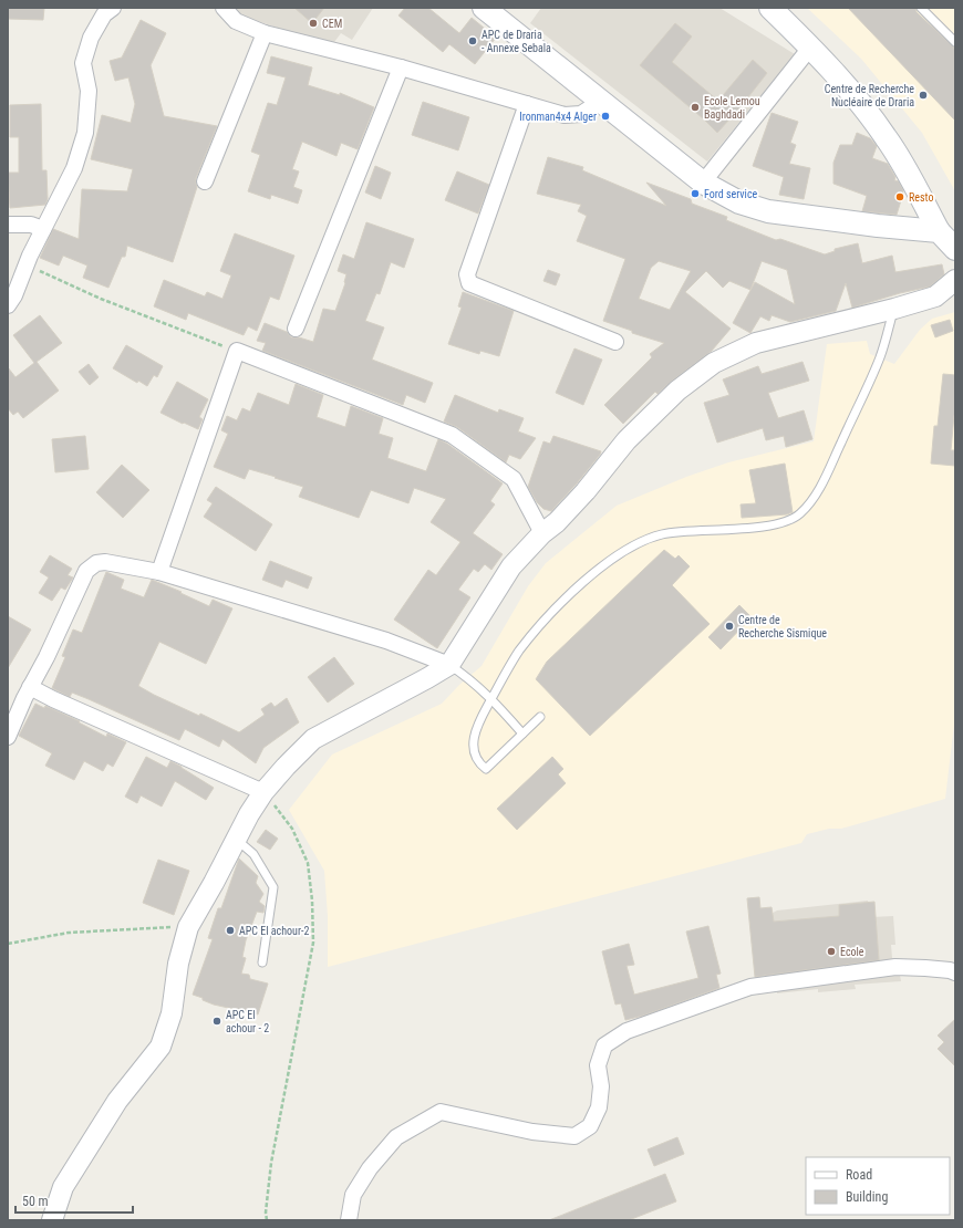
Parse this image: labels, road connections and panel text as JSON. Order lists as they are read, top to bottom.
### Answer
{
  "places": [
    "CEM",
    "APC de Draria - Annexe Sebala",
    "Centre de Recherche Nucléaire de Draria",
    "Ecole Lemou Baghdadi",
    "Ironman4x4 Alger",
    "Ford service",
    "Resto",
    "Centre de Recherche Sismique",
    "APC El achour-2",
    "Ecole",
    "APC El achour - 2"
  ],
  "legend": ["Road", "Building"],
  "scale_bar": "50 m"
}
